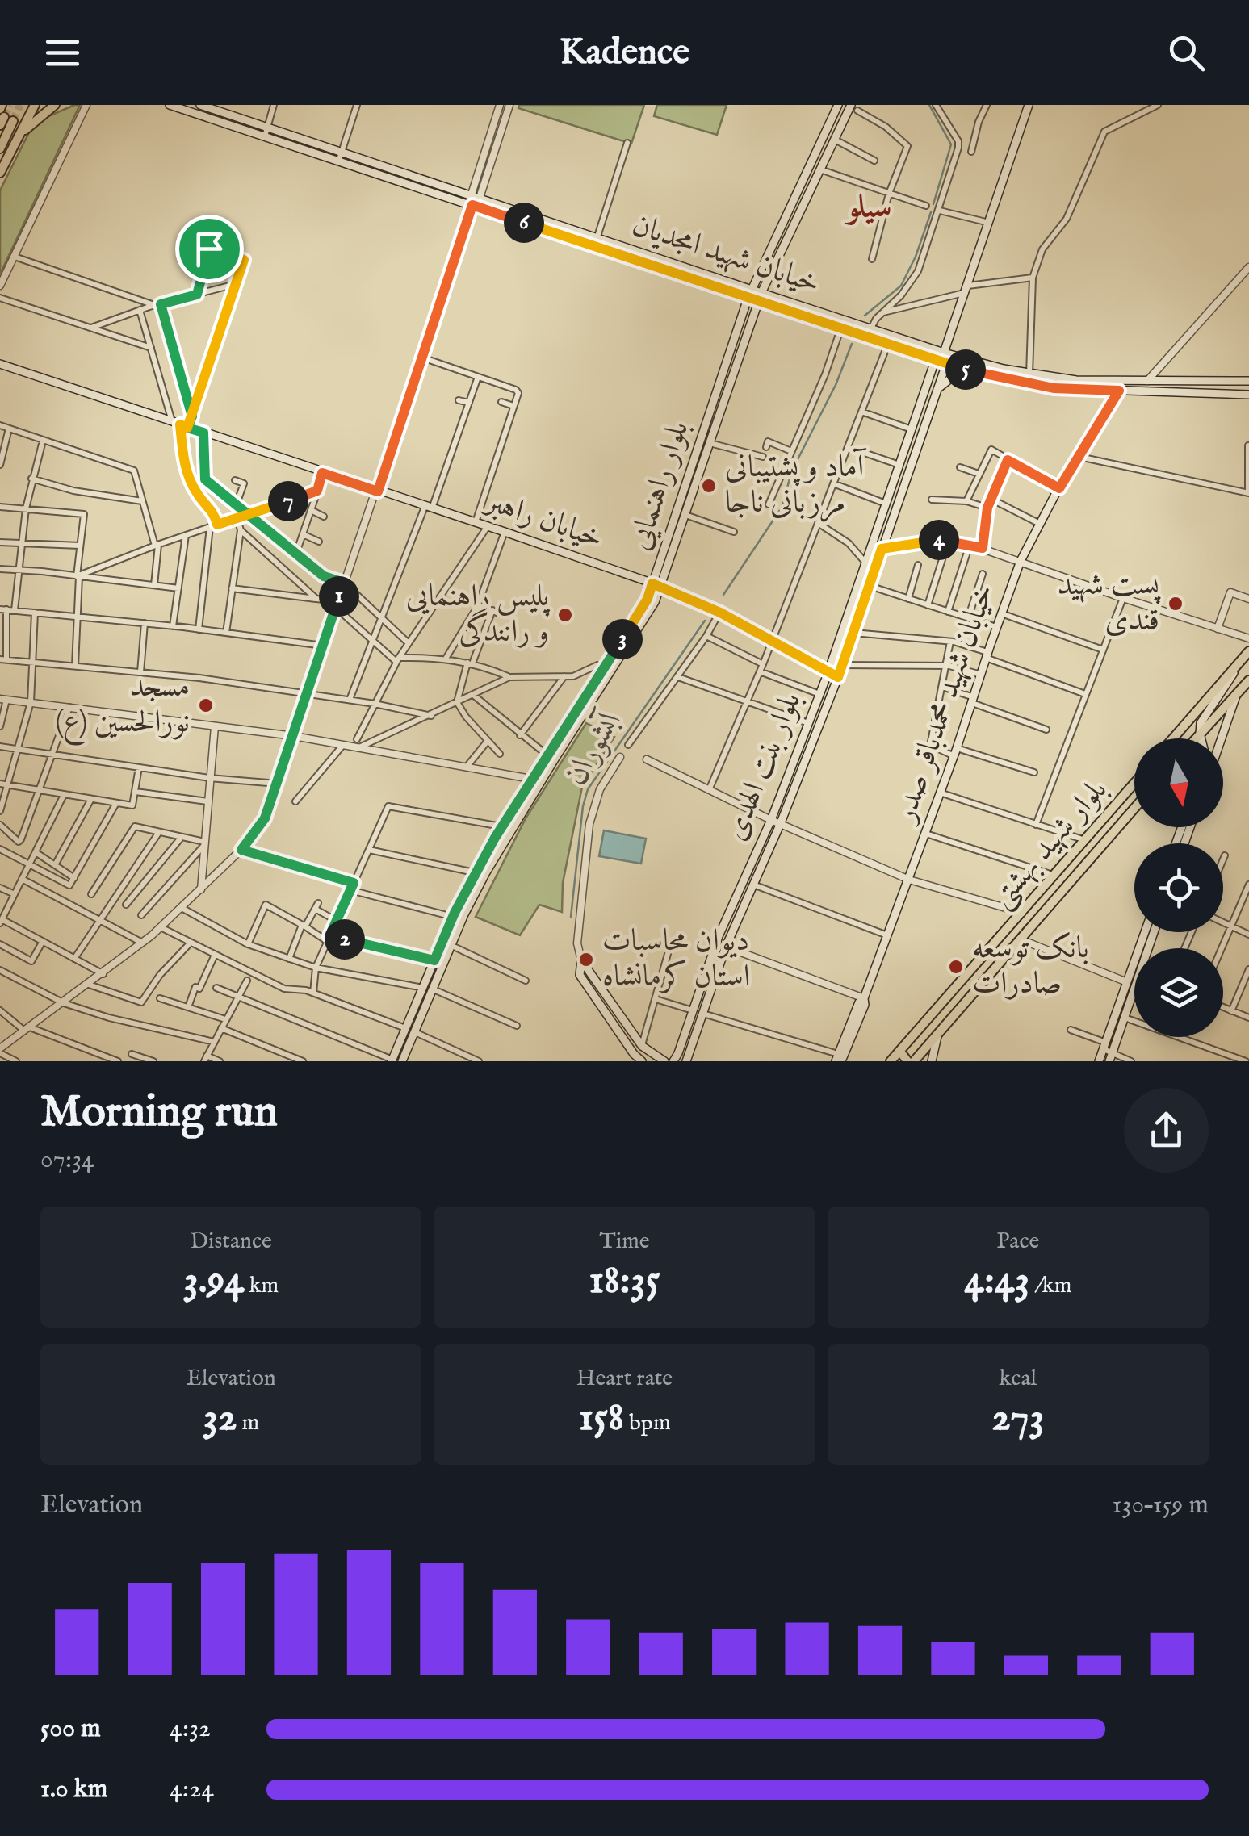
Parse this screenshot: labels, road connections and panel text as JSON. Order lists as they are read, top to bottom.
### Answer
{
  "streets": {
    "main road": [
      "خیابان شهید امجدیان",
      "بلوار راهنمایی",
      "خیابان راهبر",
      "خیابان شهید محمدباقر صدر",
      "بلوار بنت الهدی",
      "بلوار شهید بهشتی"
    ]
  },
  "crossings": [
    ["خیابان شهید امجدیان", "بلوار راهنمایی"],
    ["خیابان شهید امجدیان", "خیابان شهید محمدباقر صدر"],
    ["خیابان شهید امجدیان", "بلوار بنت الهدی"],
    ["بلوار راهنمایی", "خیابان راهبر"],
    ["خیابان راهبر", "بلوار بنت الهدی"]
  ],
  "districts": ["سیلو"],
  "water": ["آبشوران"],
  "places": [
    "آماد و پشتیبانی مرزبانی ناجا",
    "پست شهید قندی",
    "پلیس راهنمایی و رانندگی",
    "مسجد نورالحسین (ع)",
    "دیوان محاسبات استان کرمانشاه",
    "بانک توسعه صادرات"
  ],
  "north": "bottom",
  "page": {
    "header": "Kadence",
    "pins": [
      "6",
      "5",
      "7",
      "4",
      "1",
      "3",
      "2"
    ],
    "heading": ["Morning run", "07:34"],
    "stats": [
      ["Distance", "3.94 km"],
      ["Time", "18:35"],
      ["Pace", "4:43 /km"],
      ["Elevation", "32 m"],
      ["Heart rate", "158 bpm"],
      ["kcal", "273"]
    ],
    "chart": ["Elevation", "130–159 m"],
    "list": [
      {
        "name": "500 m",
        "note": "4:32"
      },
      {
        "name": "1.0 km",
        "note": "4:24"
      }
    ]
  }
}
